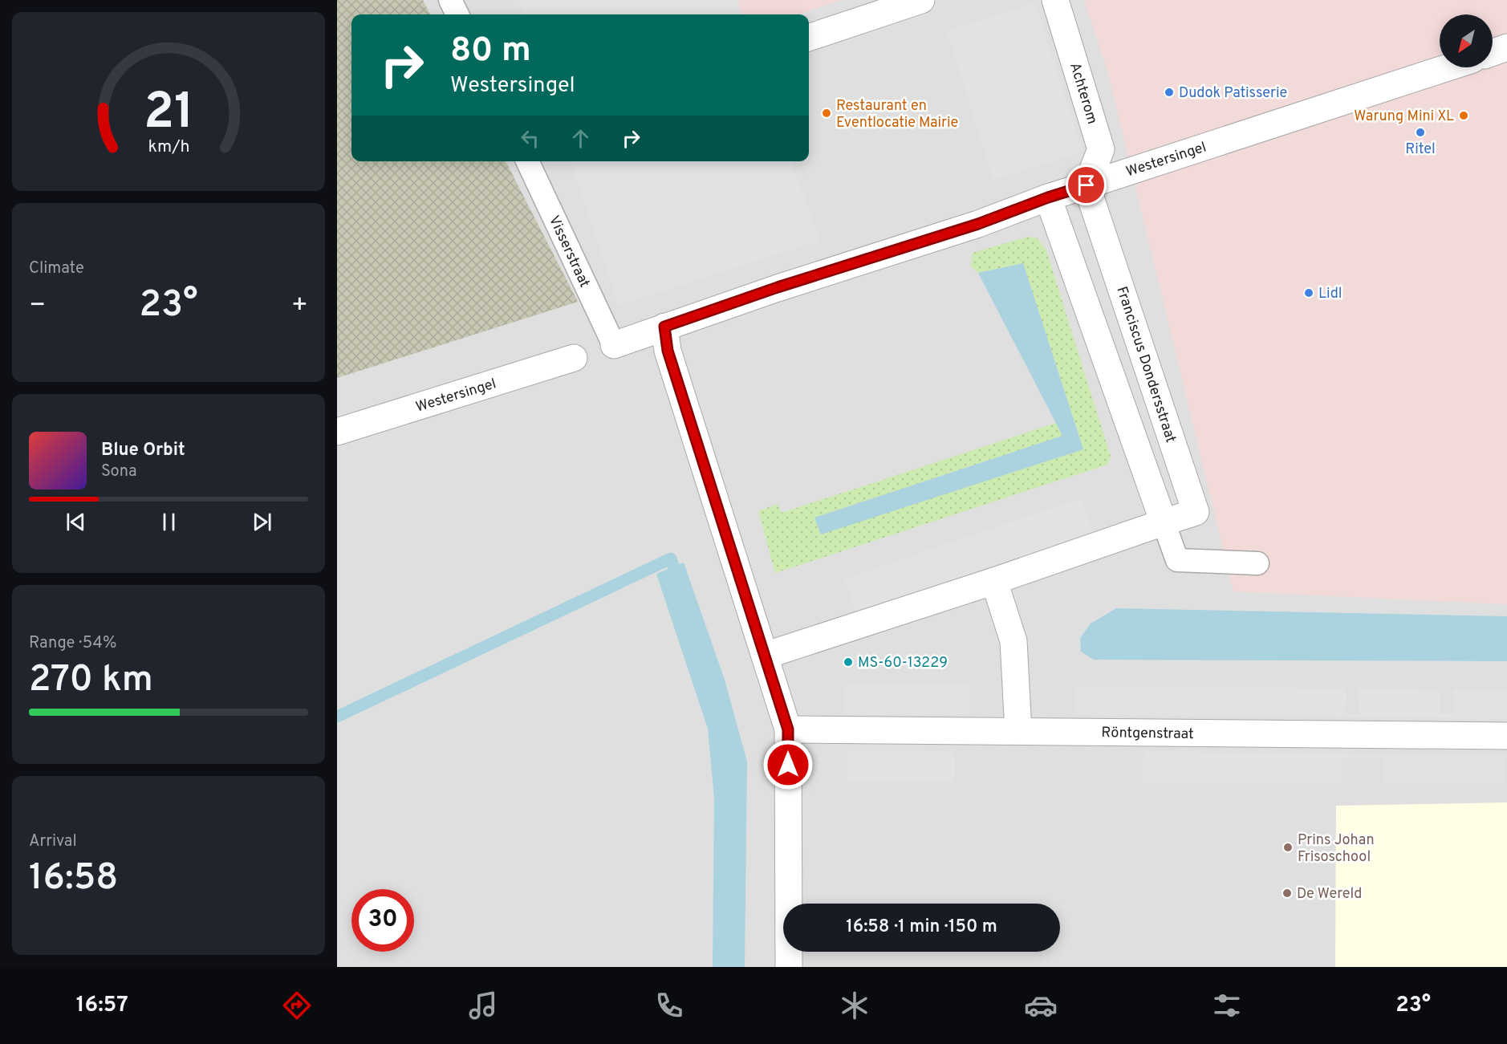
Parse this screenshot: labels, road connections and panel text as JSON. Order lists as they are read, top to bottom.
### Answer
{
  "streets": {
    "street": [
      "Achterom",
      "Westersingel",
      "Franciscus Dondersstraat",
      "Röntgenstraat"
    ],
    "lane": ["Visserstraat"]
  },
  "crossings": [
    ["Achterom", "Westersingel"],
    ["Achterom", "Franciscus Dondersstraat"],
    ["Westersingel", "Visserstraat"],
    ["Westersingel", "Franciscus Dondersstraat"]
  ],
  "places": [
    "Dudok Patisserie",
    "Restaurant en Eventlocatie Mairie",
    "Warung Mini XL",
    "Ritel",
    "Lidl",
    "MS-60-13229",
    "Prins Johan Frisoschool",
    "De Wereld"
  ],
  "north": "bottom left",
  "page": {
    "turn": ["80 m", "Westersingel"],
    "tile": [
      "Climate",
      ["Range · 54%", "270 km"],
      ["Arrival", "16:58"]
    ],
    "heat": ["−", "23°", "+"],
    "song": ["Blue Orbit", "Sona"],
    "limit": "30",
    "trip": "16:58 · 1 min · 150 m",
    "tabs": ["16:57", "23°"],
    "gauge": ["21", "km/h"]
  }
}
